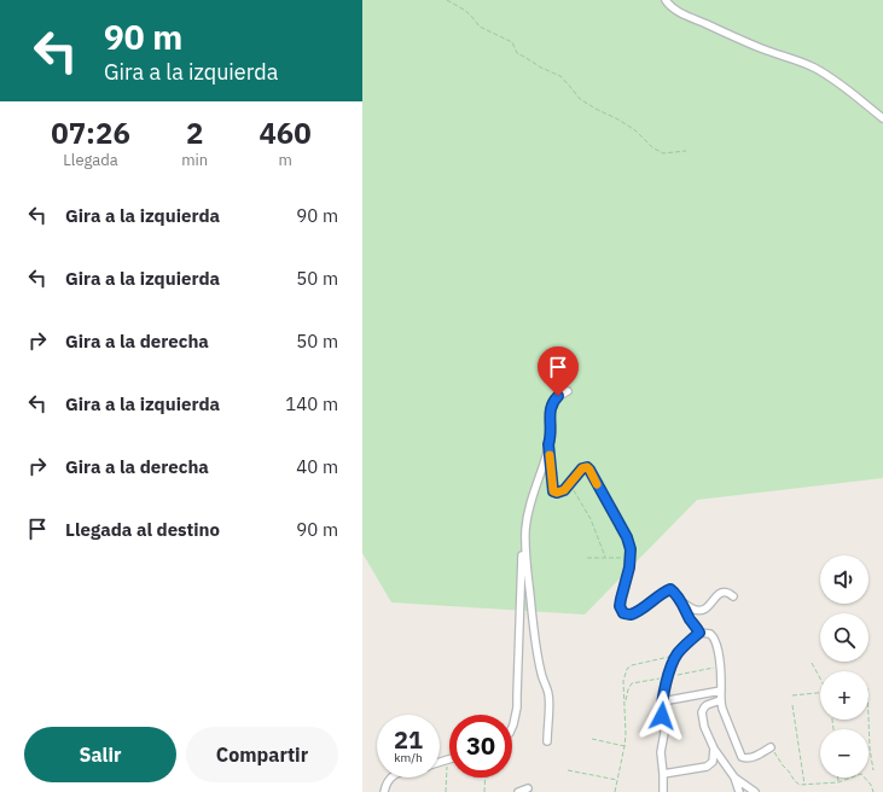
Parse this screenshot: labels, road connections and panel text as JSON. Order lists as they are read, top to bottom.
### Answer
{
  "page": {
    "turn": ["90 m", "Gira a la izquierda"],
    "eta": [
      "07:26",
      "Llegada",
      "2",
      "min",
      "460",
      "m"
    ],
    "list": [
      {
        "name": "Gira a la izquierda",
        "value": "90 m"
      },
      {
        "name": "Gira a la izquierda",
        "value": "50 m"
      },
      {
        "name": "Gira a la derecha",
        "value": "50 m"
      },
      {
        "name": "Gira a la izquierda",
        "value": "140 m"
      },
      {
        "name": "Gira a la derecha",
        "value": "40 m"
      },
      {
        "name": "Llegada al destino",
        "value": "90 m"
      }
    ],
    "map_buttons": ["+", "−"],
    "speed": "21 km/h",
    "limit": "30",
    "buttons": ["Salir", "Compartir"]
  }
}
